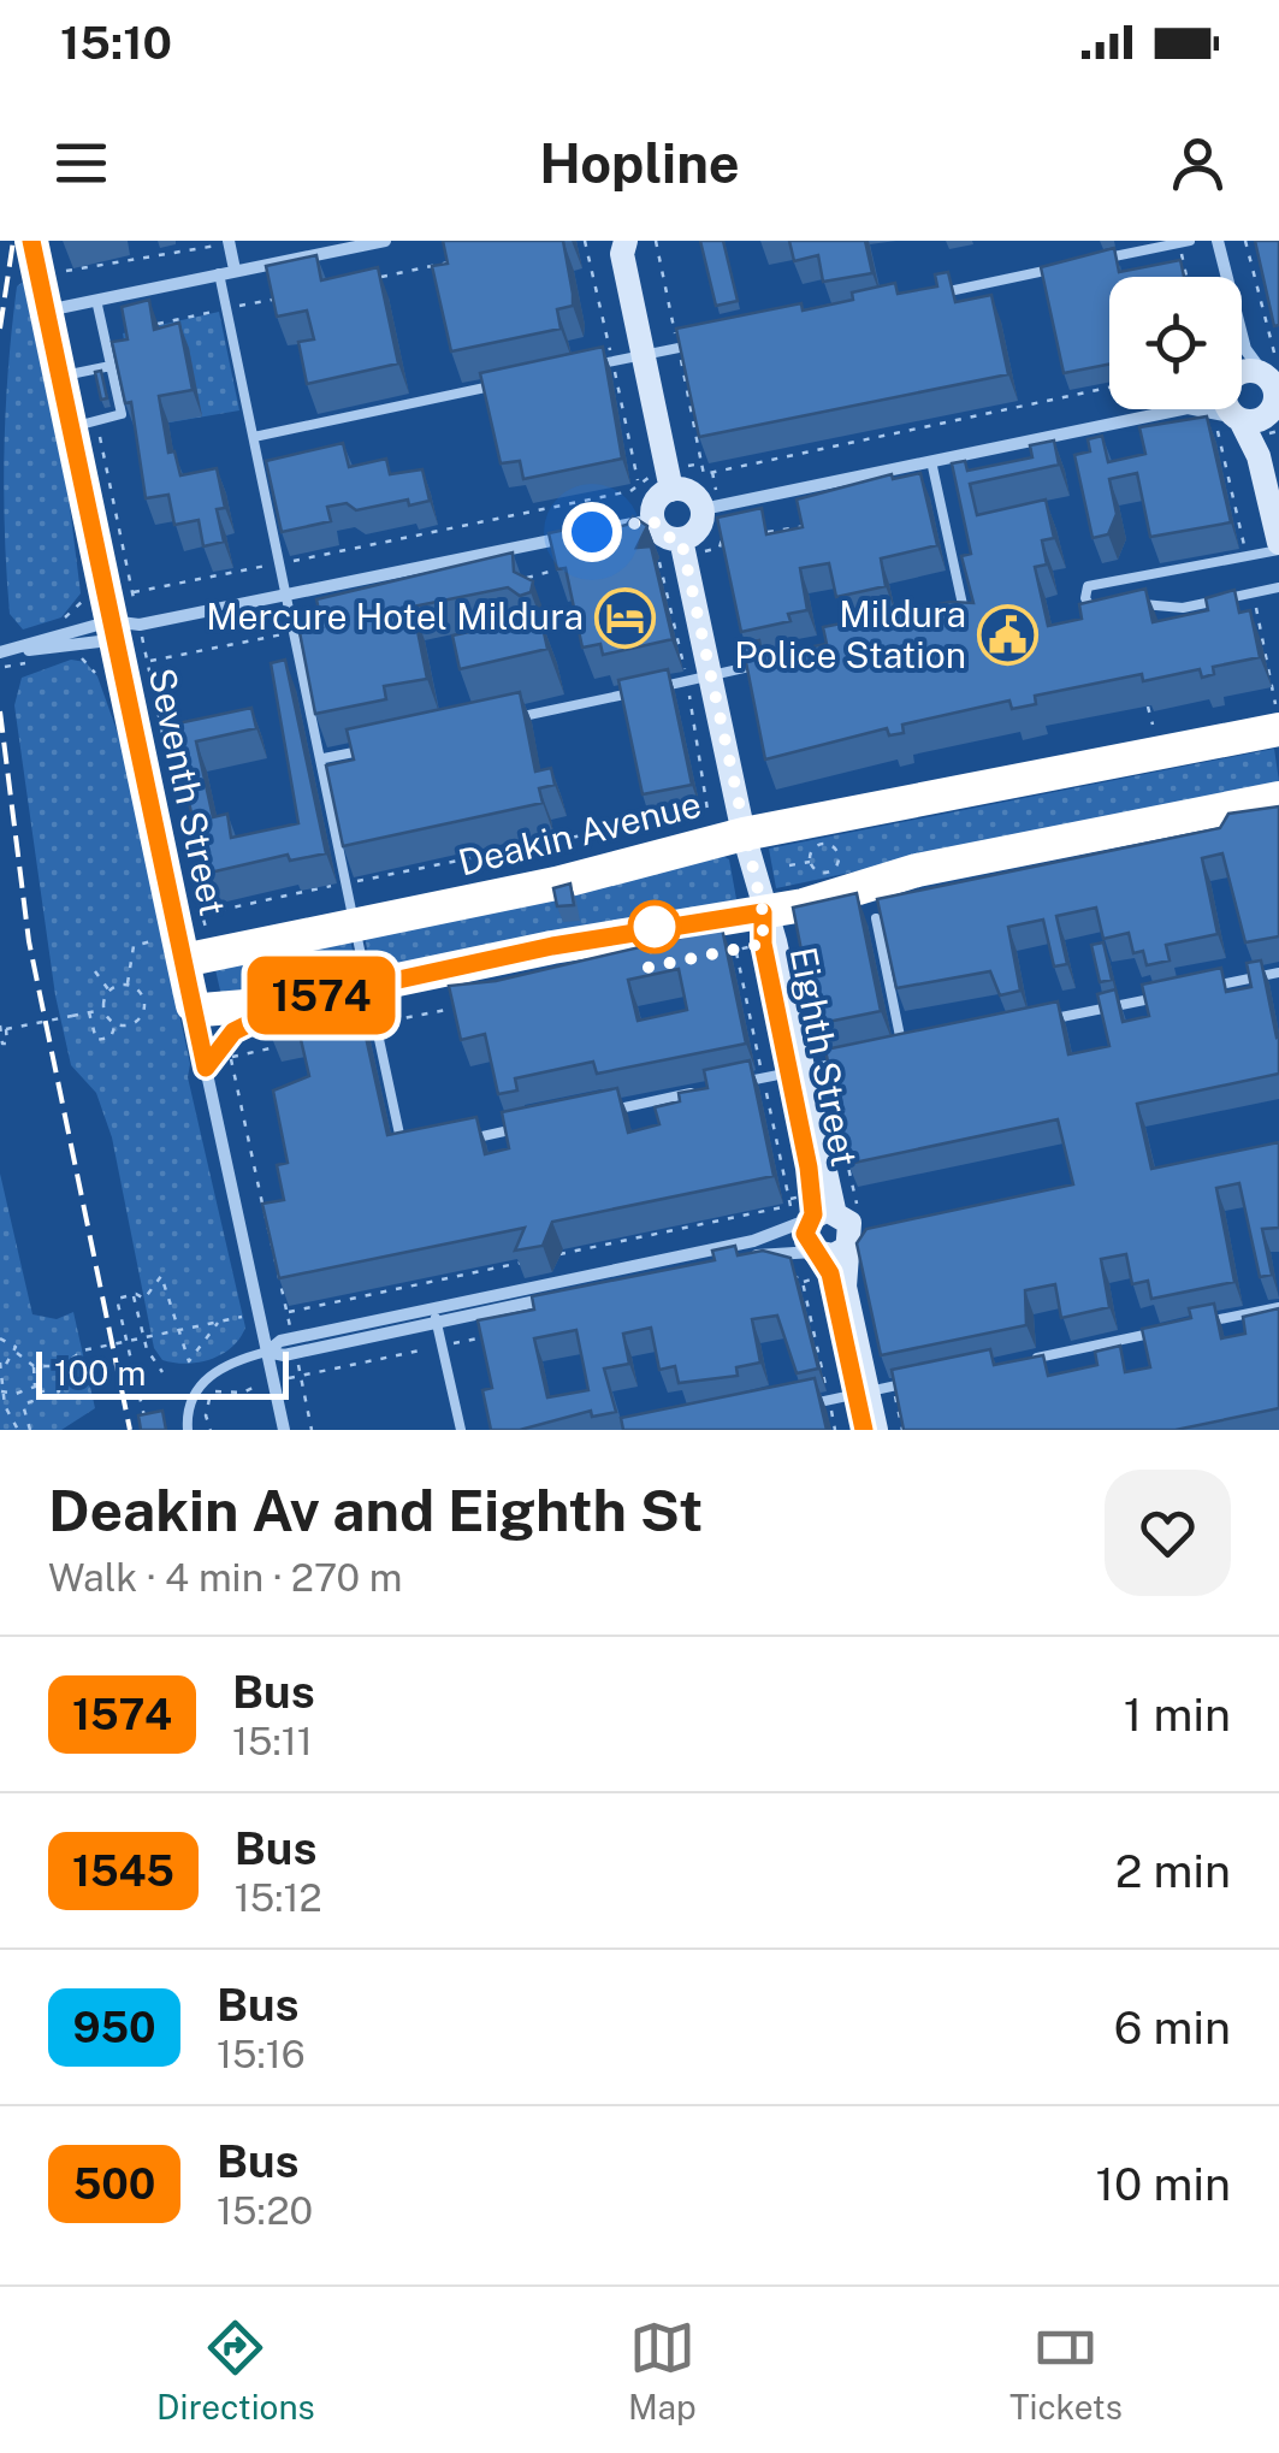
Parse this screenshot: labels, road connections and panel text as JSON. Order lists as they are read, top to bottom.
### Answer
{
  "streets": {
    "highway": ["Seventh Street", "Deakin Avenue"],
    "street": ["Eighth Street"]
  },
  "crossings": [
    ["Seventh Street", "Deakin Avenue"],
    ["Deakin Avenue", "Eighth Street"]
  ],
  "places": {
    "hotel": ["Mercure Hotel Mildura"],
    "public building": ["Mildura Police Station"]
  },
  "lines": ["bus line 1574"],
  "scale_bar": "100 m",
  "page": {
    "status": "15:10",
    "header": "Hopline",
    "on_map": "1574",
    "scale": "100 m",
    "heading": ["Deakin Av and Eighth St", "Walk · 4 min · 270 m"],
    "list": [
      {
        "mark": "1574",
        "name": "Bus",
        "note": "15:11",
        "value": "1 min"
      },
      {
        "mark": "1545",
        "name": "Bus",
        "note": "15:12",
        "value": "2 min"
      },
      {
        "mark": "950",
        "name": "Bus",
        "note": "15:16",
        "value": "6 min"
      },
      {
        "mark": "500",
        "name": "Bus",
        "note": "15:20",
        "value": "10 min"
      }
    ],
    "tabs": ["Directions", "Map", "Tickets"]
  }
}
